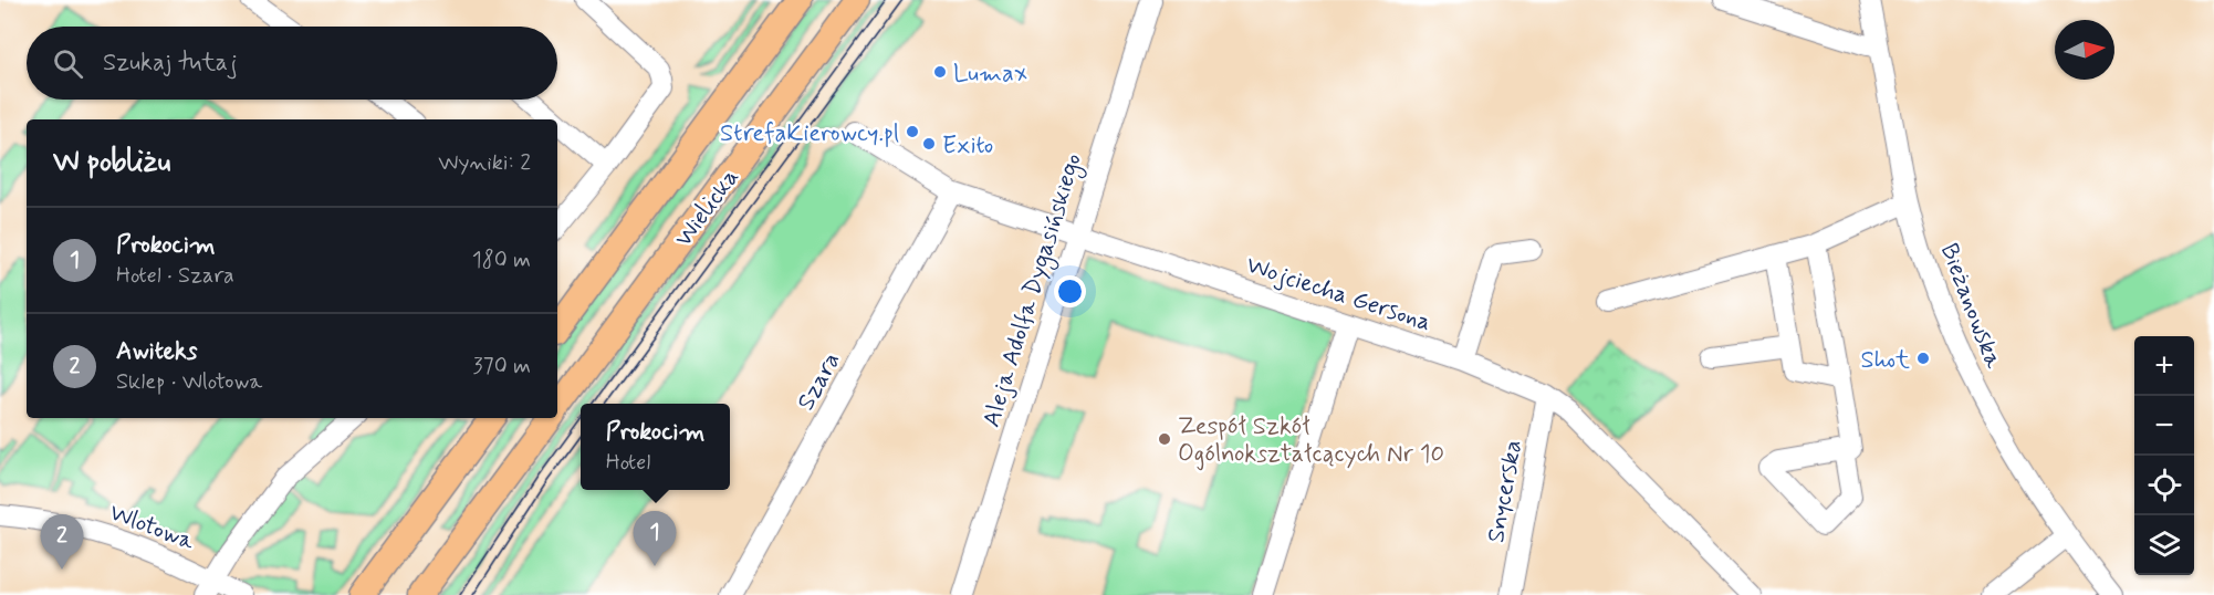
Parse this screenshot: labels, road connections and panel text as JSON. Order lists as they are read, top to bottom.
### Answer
{
  "streets": {
    "main road": ["Wielicka"],
    "street": [
      "Aleja Adolfa Dygasińskiego",
      "Wojciecha Gersona",
      "Bieżanowska",
      "Szara",
      "Snycerska",
      "Wlotowa"
    ]
  },
  "crossings": [
    ["Aleja Adolfa Dygasińskiego", "Wojciecha Gersona"],
    ["Wojciecha Gersona", "Szara"],
    ["Wojciecha Gersona", "Snycerska"]
  ],
  "places": [
    "Lumax",
    "StrefaKierowcy.pl",
    "Exito",
    "Shot",
    "Zespół Szkół Ogólnokształcących Nr 10"
  ],
  "north": "right",
  "page": {
    "search": "Szukaj tutaj",
    "heading": ["W pobliżu", "Wyniki: 2"],
    "list": [
      {
        "mark": "1",
        "name": "Prokocim",
        "note": "Hotel · Szara",
        "value": "180 m"
      },
      {
        "mark": "2",
        "name": "Awiteks",
        "note": "Sklep · Wlotowa",
        "value": "370 m"
      }
    ],
    "map_buttons": ["+", "−"],
    "popup": ["Prokocim", "Hotel"],
    "pins": ["1", "2"]
  }
}
